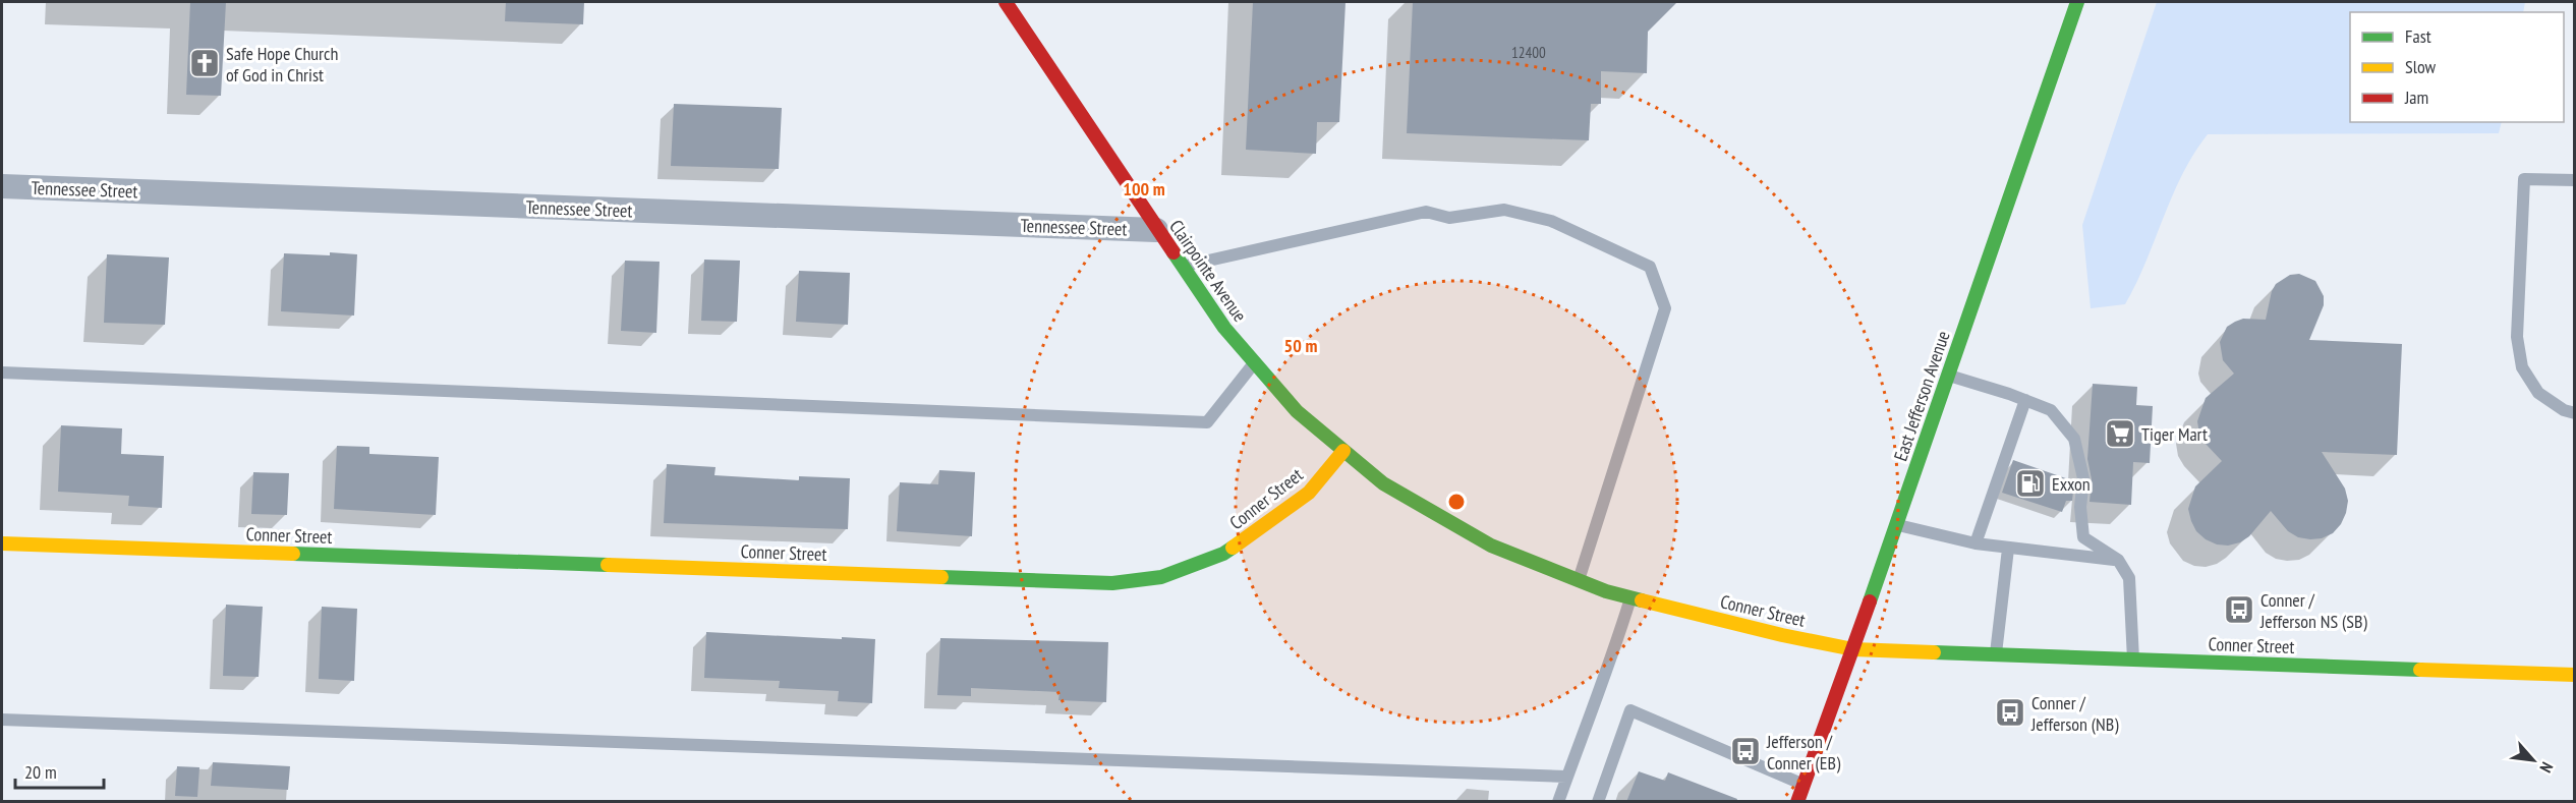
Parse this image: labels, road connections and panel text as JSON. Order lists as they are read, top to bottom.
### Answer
{
  "streets": {
    "street": [
      "Tennessee Street",
      "Clairpointe Avenue",
      "East Jefferson Avenue",
      "Conner Street"
    ]
  },
  "crossings": [
    ["Tennessee Street", "Clairpointe Avenue"],
    ["Clairpointe Avenue", "Conner Street"],
    ["East Jefferson Avenue", "Conner Street"]
  ],
  "places": {
    "church": ["Safe Hope Church of God in Christ"],
    "supermarket": ["Tiger Mart"],
    "fuel station": ["Exxon"],
    "bus stop": ["Conner / Jefferson NS (SB)", "Conner / Jefferson (NB)", "Jefferson / Conner (EB)"]
  },
  "house_numbers": ["12400"],
  "legend": ["Fast", "Slow", "Jam"],
  "scale_bar": "20 m",
  "north": "bottom right",
  "rings": ["100 m", "50 m"]
}
